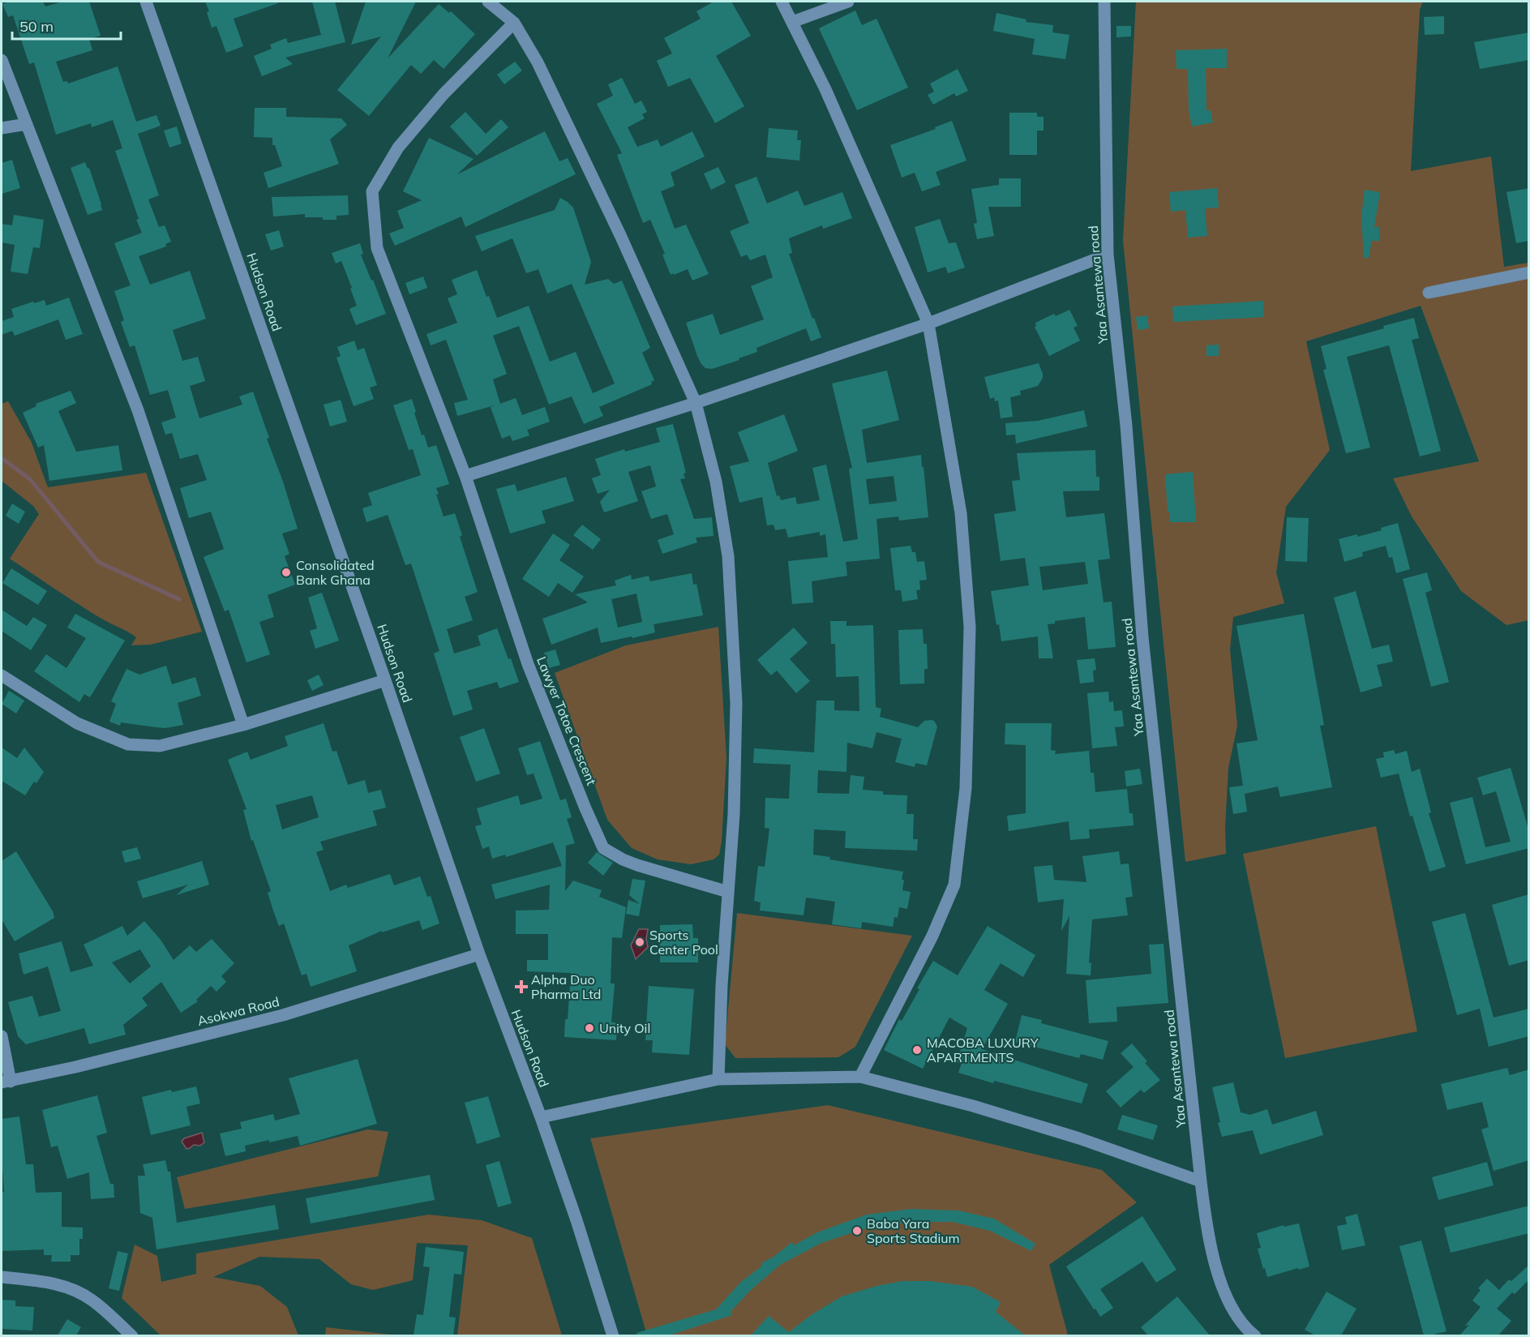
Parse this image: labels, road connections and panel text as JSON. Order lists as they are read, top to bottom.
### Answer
{
  "streets": {
    "street": [
      "Yaa Asantewa road",
      "Hudson Road",
      "Lawyer Totoe Crescent",
      "Asokwa Road"
    ]
  },
  "crossings": [
    ["Hudson Road", "Asokwa Road"]
  ],
  "places": {
    "other": [
      "Consolidated Bank Ghana",
      "Sports Center Pool",
      "Unity Oil",
      "MACOBA LUXURY APARTMENTS",
      "Baba Yara Sports Stadium"
    ],
    "health": ["Alpha Duo Pharma Ltd"]
  },
  "scale_bar": "50 m"
}
